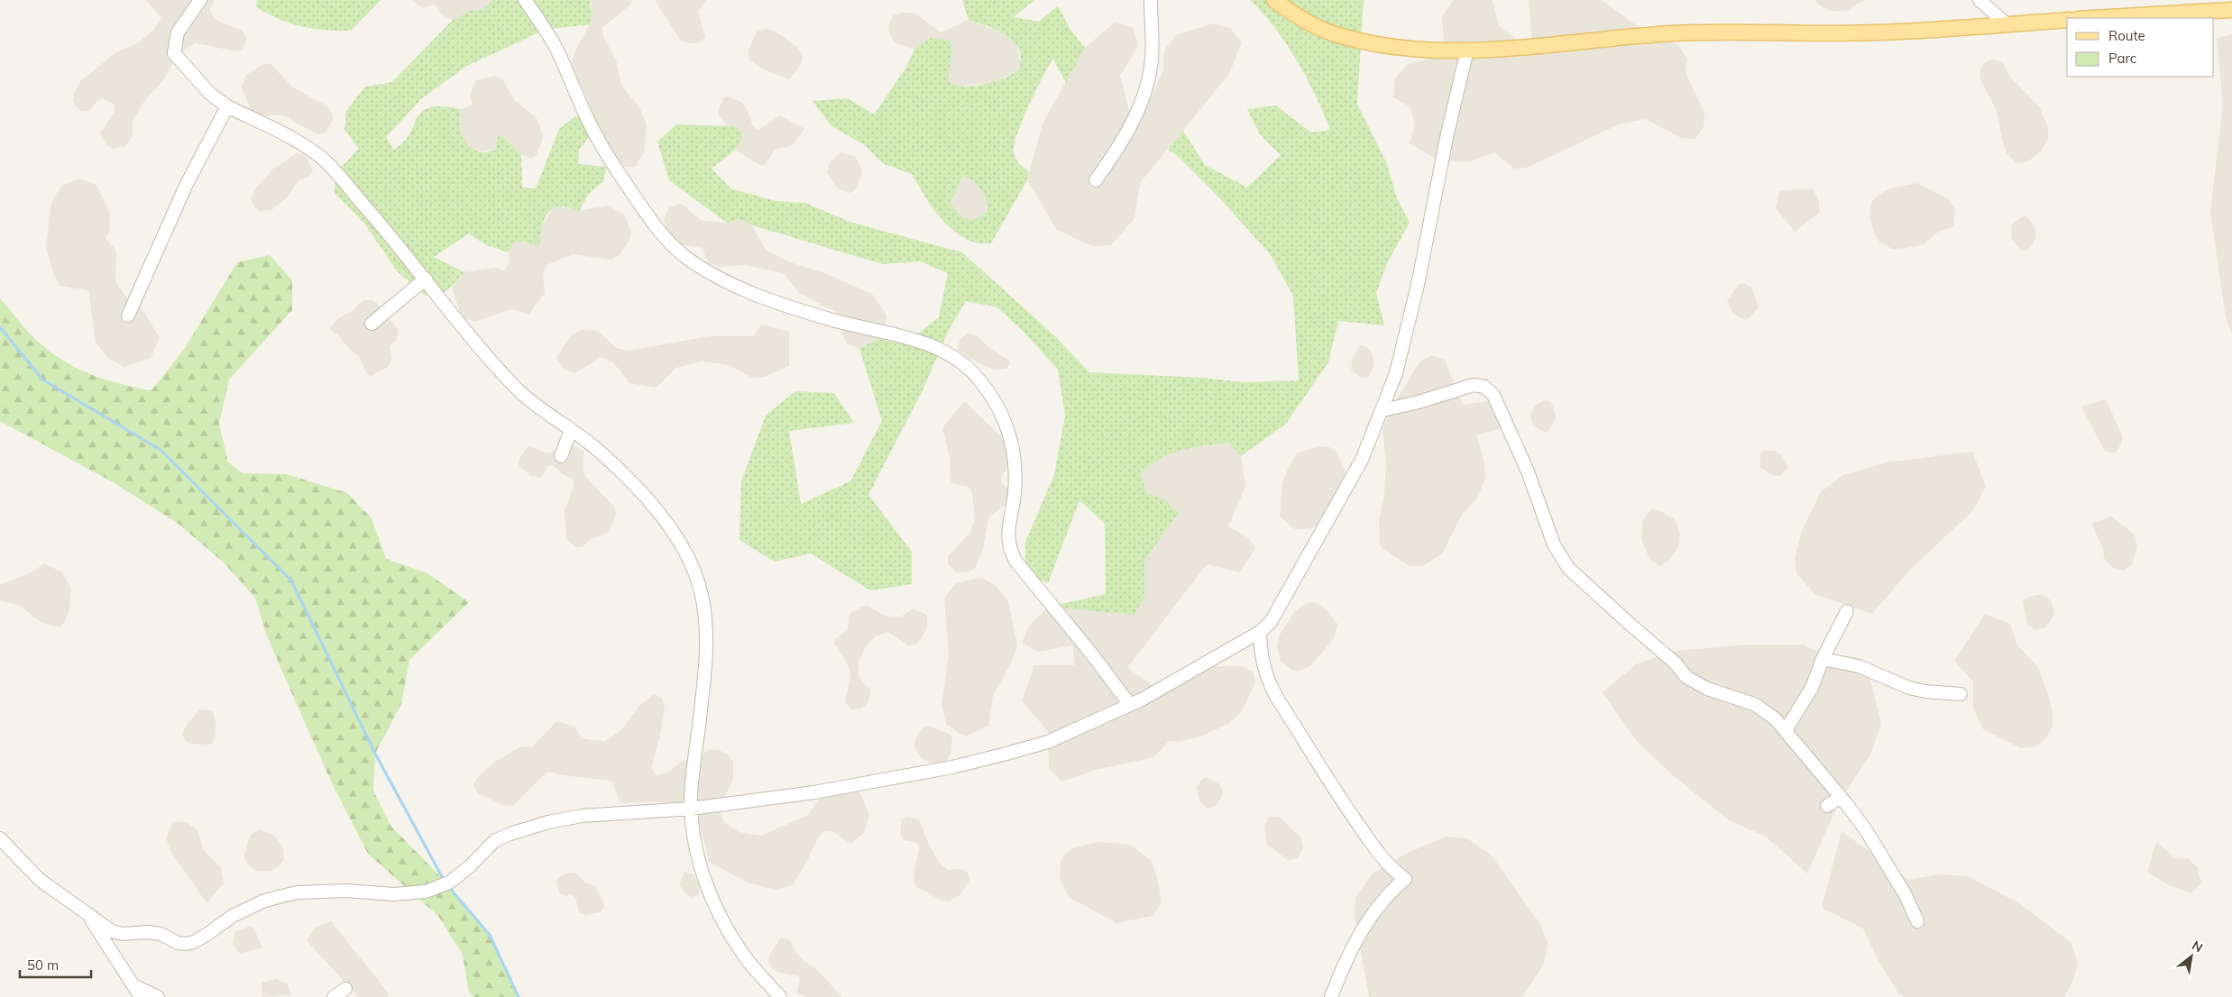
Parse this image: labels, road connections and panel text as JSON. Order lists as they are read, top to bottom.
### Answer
{
  "legend": ["Route", "Parc"],
  "scale_bar": "50 m",
  "north": "top right"
}
